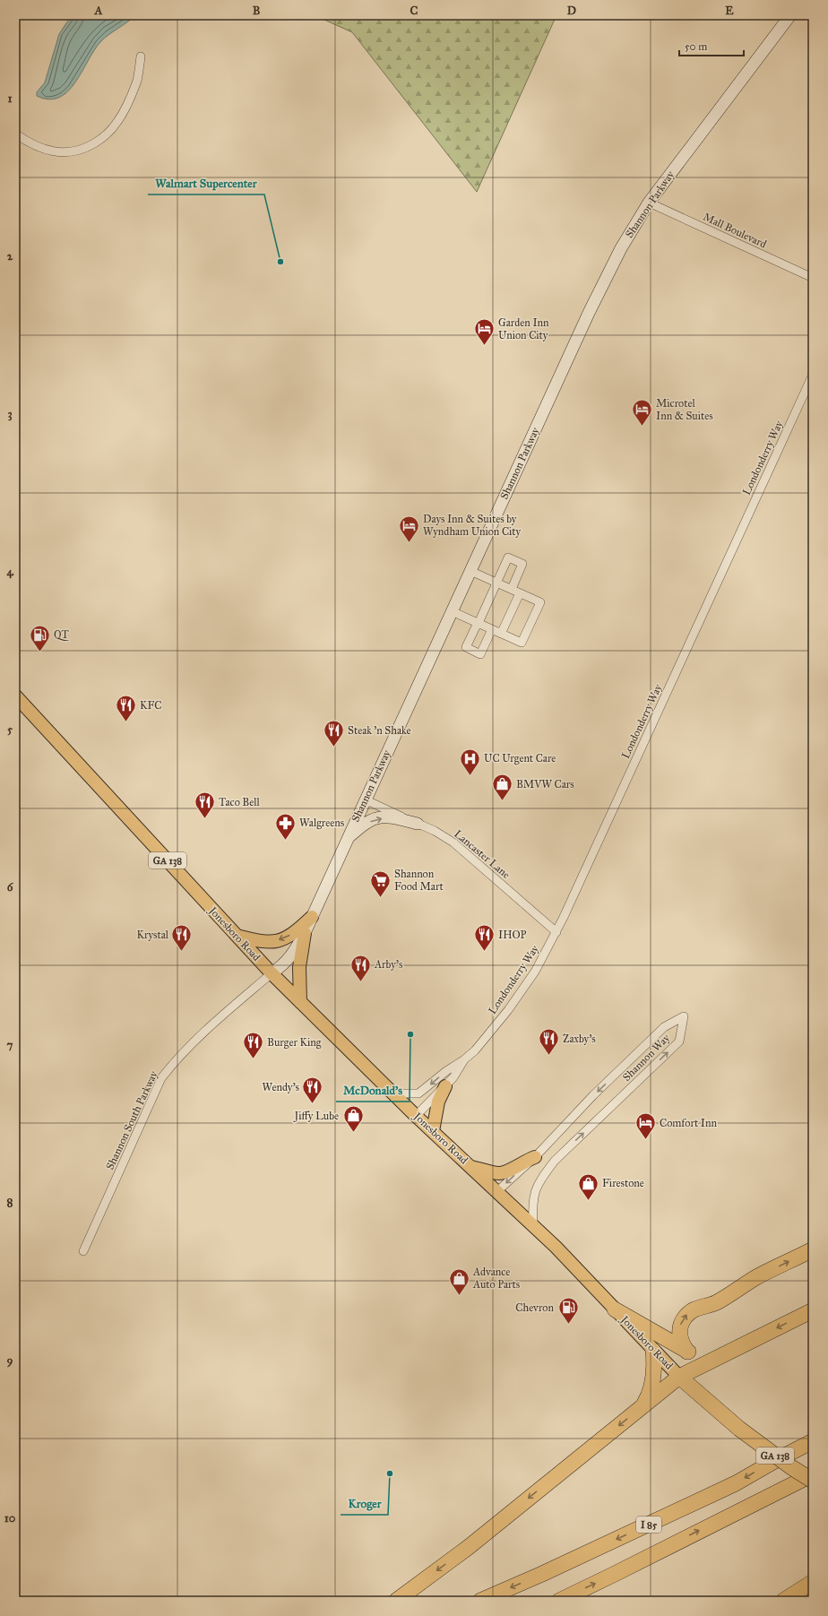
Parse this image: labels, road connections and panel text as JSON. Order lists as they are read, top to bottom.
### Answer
{
  "streets": {
    "highway": ["GA 138", "Jonesboro Road", "I 85"],
    "street": [
      "Shannon Parkway",
      "Mall Boulevard",
      "Londonderry Way",
      "Lancaster Lane",
      "Shannon Way",
      "Shannon South Parkway"
    ]
  },
  "crossings": [
    ["Shannon Parkway", "Mall Boulevard"],
    ["Shannon Parkway", "Lancaster Lane"],
    ["Shannon Parkway", "Jonesboro Road"],
    ["Shannon Parkway", "Shannon South Parkway"],
    ["Londonderry Way", "Lancaster Lane"],
    ["Londonderry Way", "Jonesboro Road"],
    ["Jonesboro Road", "Shannon Way"],
    ["Jonesboro Road", "Shannon South Parkway"]
  ],
  "places": {
    "other": ["Walmart Supercenter", "McDonald's", "Kroger"],
    "hotel": [
      "Garden Inn Union City",
      "Microtel Inn & Suites",
      "Days Inn & Suites by Wyndham Union City",
      "Comfort Inn"
    ],
    "fuel station": ["QT", "Chevron"],
    "restaurant": [
      "KFC",
      "Steak 'n Shake",
      "Taco Bell",
      "Krystal",
      "IHOP",
      "Arby's",
      "Zaxby's",
      "Burger King",
      "Wendy's"
    ],
    "hospital": ["UC Urgent Care"],
    "shop": [
      "BMVW Cars",
      "Jiffy Lube",
      "Firestone",
      "Advance Auto Parts"
    ],
    "pharmacy": ["Walgreens"],
    "supermarket": ["Shannon Food Mart"]
  },
  "scale_bar": "50 m",
  "grid": {
    "columns": [
      "A",
      "B",
      "C",
      "D",
      "E"
    ],
    "rows": [
      "1",
      "2",
      "3",
      "4",
      "5",
      "6",
      "7",
      "8",
      "9",
      "10"
    ]
  }
}
